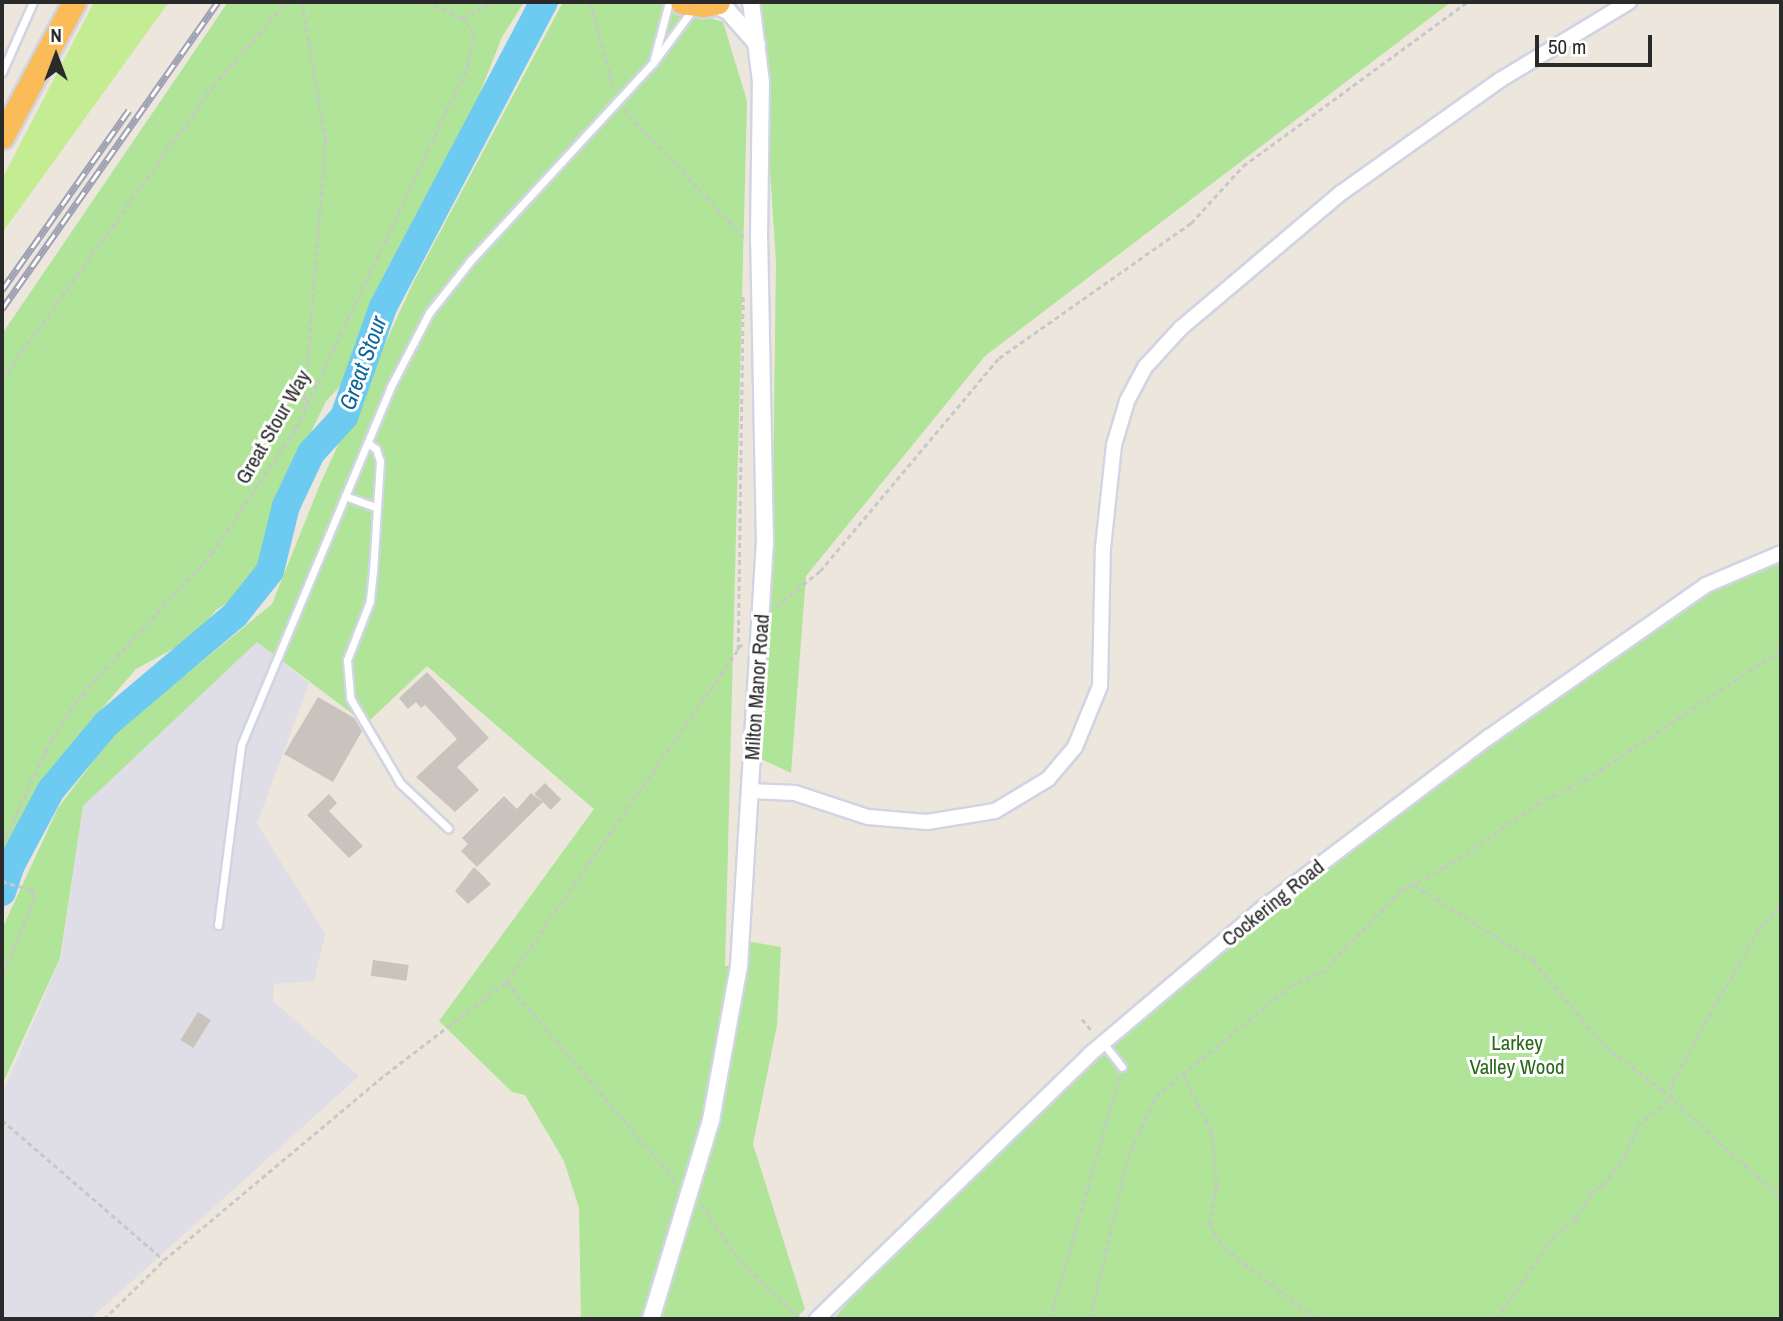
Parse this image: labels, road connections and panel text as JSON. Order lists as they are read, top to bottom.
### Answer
{
  "streets": {
    "street": ["Milton Manor Road", "Cockering Road"],
    "path": ["Great Stour Way"]
  },
  "water": ["Great Stour"],
  "parks": ["Larkey Valley Wood"],
  "scale_bar": "50 m",
  "north": "top"
}
